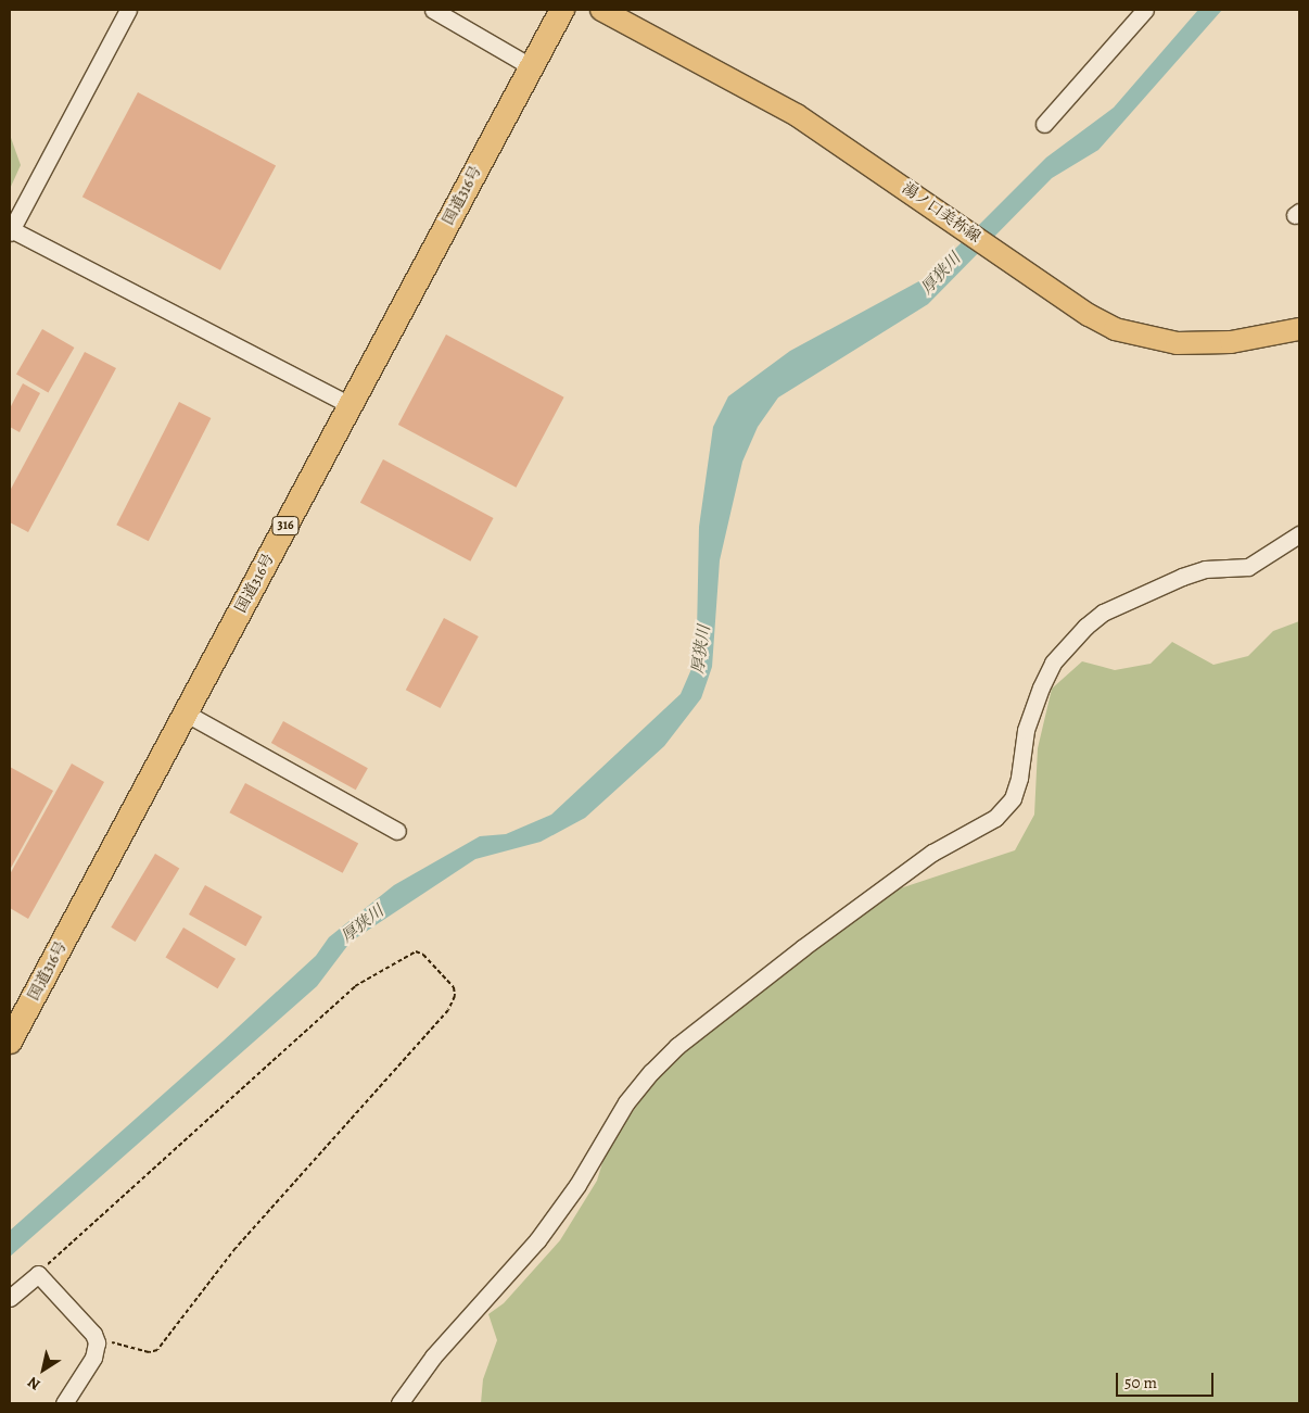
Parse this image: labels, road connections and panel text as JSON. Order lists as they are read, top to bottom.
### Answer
{
  "streets": {
    "highway": ["国道316号", "316"],
    "main road": ["湯ノ口美祢線"]
  },
  "water": ["厚狭川"],
  "scale_bar": "50 m",
  "north": "bottom left"
}
